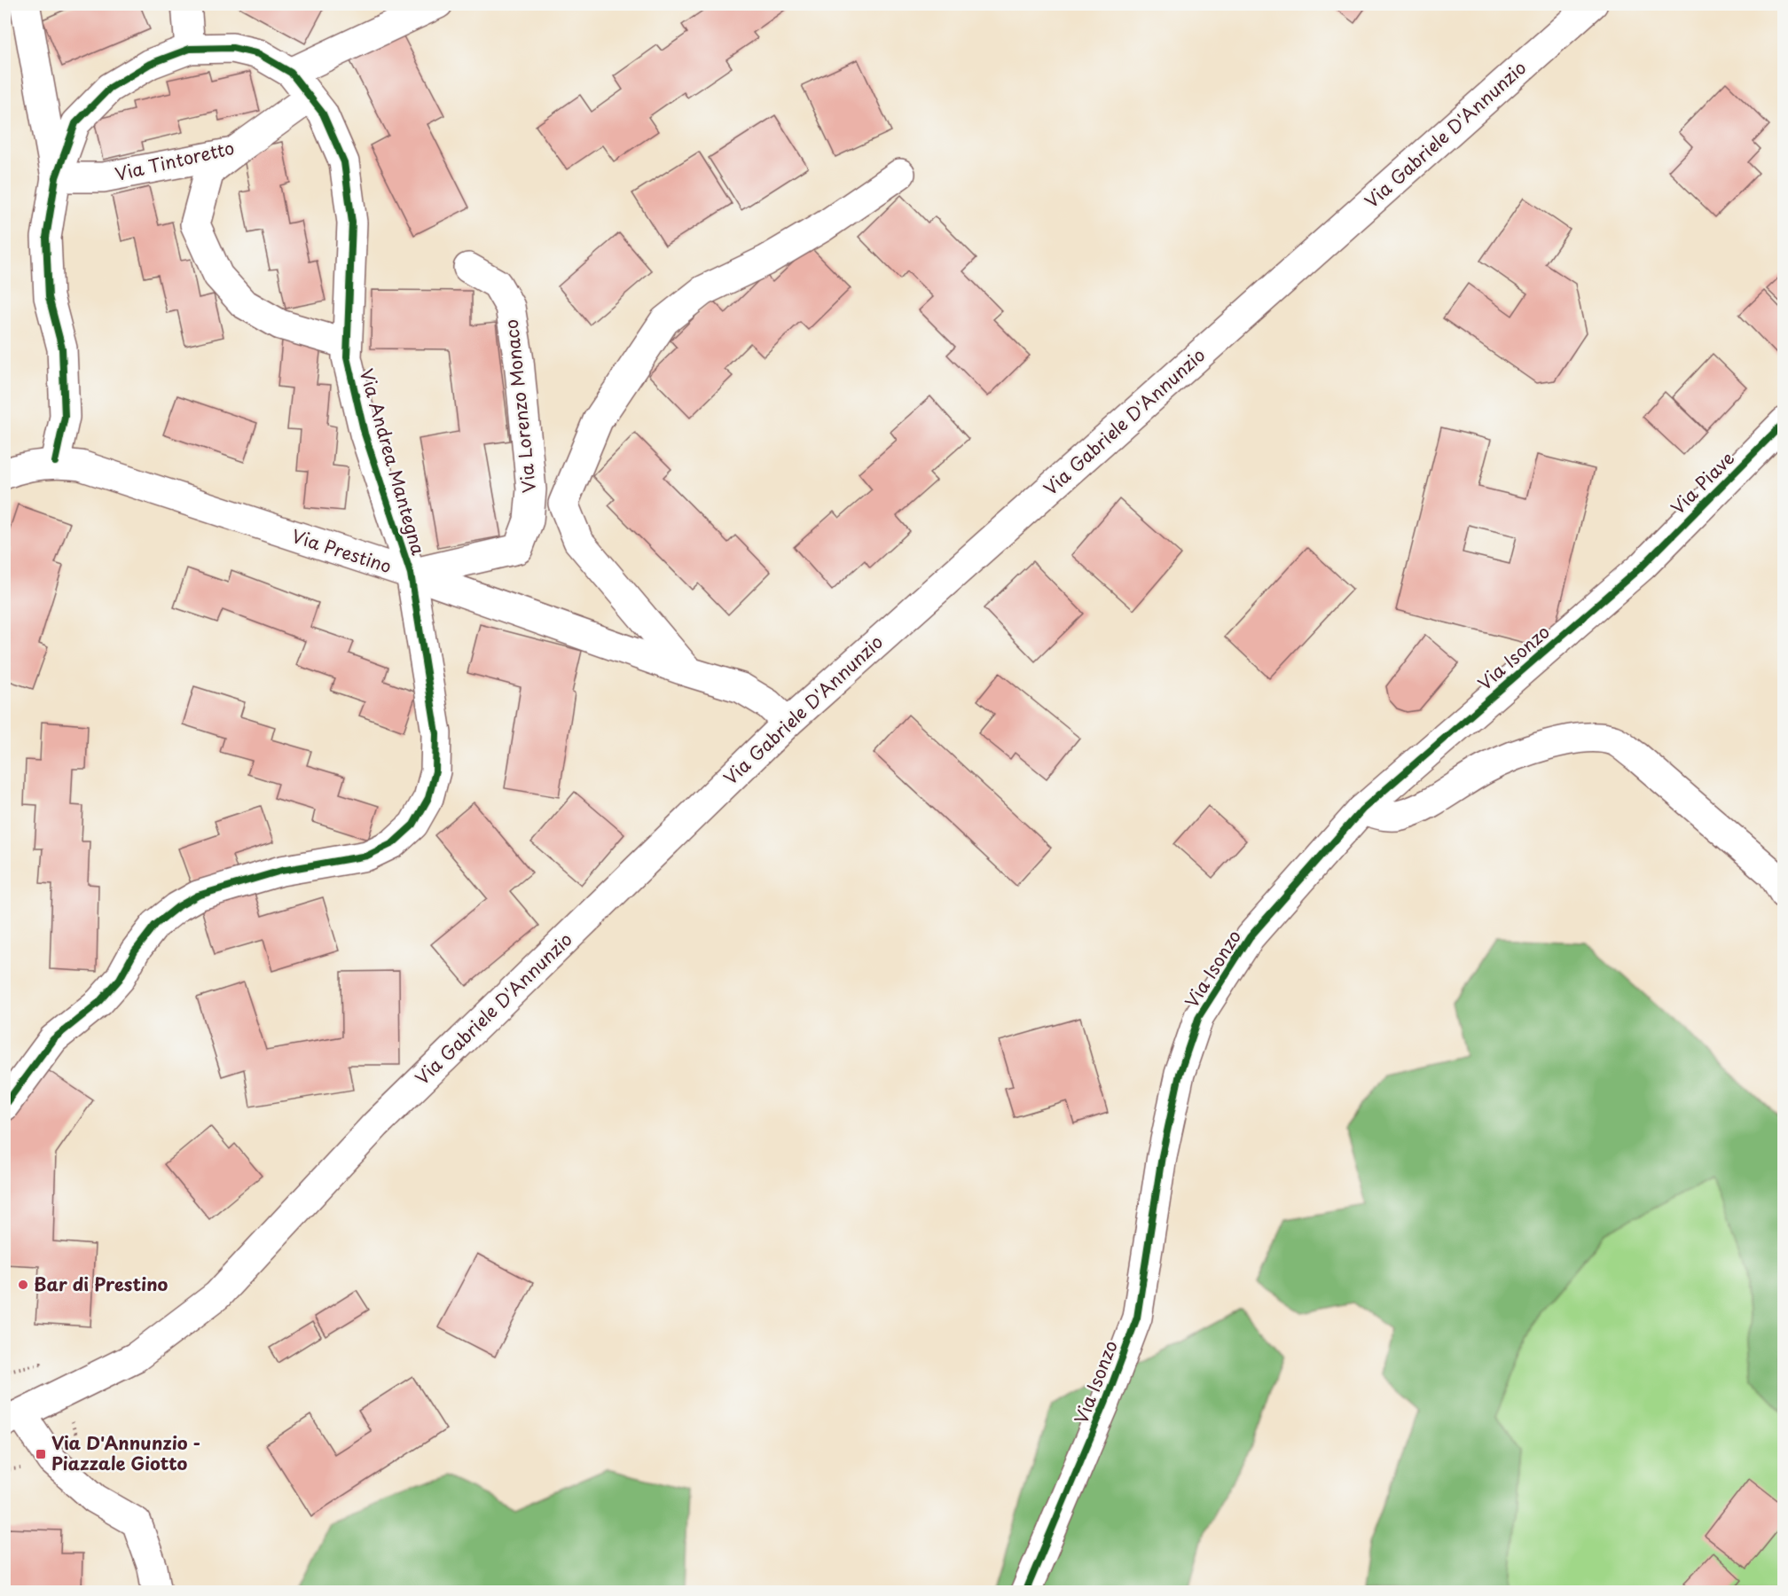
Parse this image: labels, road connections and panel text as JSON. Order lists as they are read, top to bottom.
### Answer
{
  "streets": {
    "street": [
      "Via Gabriele D'Annunzio",
      "Via Tintoretto",
      "Via Lorenzo Monaco",
      "Via Andrea Mantegna",
      "Via Piave",
      "Via Prestino",
      "Via Isonzo"
    ]
  },
  "crossings": [
    ["Via Gabriele D'Annunzio", "Via Prestino"],
    ["Via Tintoretto", "Via Andrea Mantegna"],
    ["Via Lorenzo Monaco", "Via Andrea Mantegna"],
    ["Via Lorenzo Monaco", "Via Prestino"],
    ["Via Andrea Mantegna", "Via Prestino"],
    ["Via Piave", "Via Isonzo"]
  ],
  "places": {
    "other": ["Bar di Prestino"],
    "transit": ["Via D'Annunzio - Piazzale Giotto"]
  }
}
